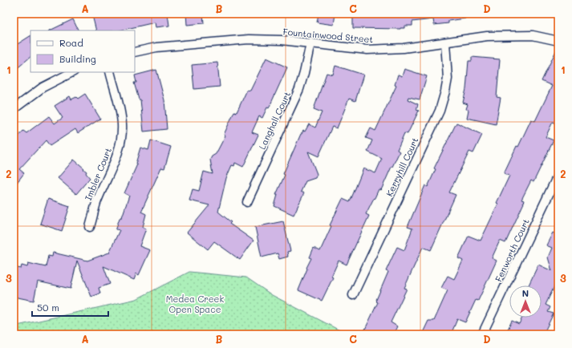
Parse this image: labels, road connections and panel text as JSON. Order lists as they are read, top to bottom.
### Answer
{
  "streets": {
    "street": [
      "Fountainwood Street",
      "Langhall Court",
      "Kerryhill Court",
      "Imbler Court",
      "Fenworth Court"
    ]
  },
  "crossings": [
    ["Fountainwood Street", "Langhall Court"],
    ["Fountainwood Street", "Kerryhill Court"]
  ],
  "parks": ["Medea Creek Open Space"],
  "legend": ["Road", "Building"],
  "scale_bar": "50 m",
  "north": "top",
  "grid": {
    "columns": [
      "A",
      "B",
      "C",
      "D"
    ],
    "rows": ["1", "2", "3"]
  }
}
